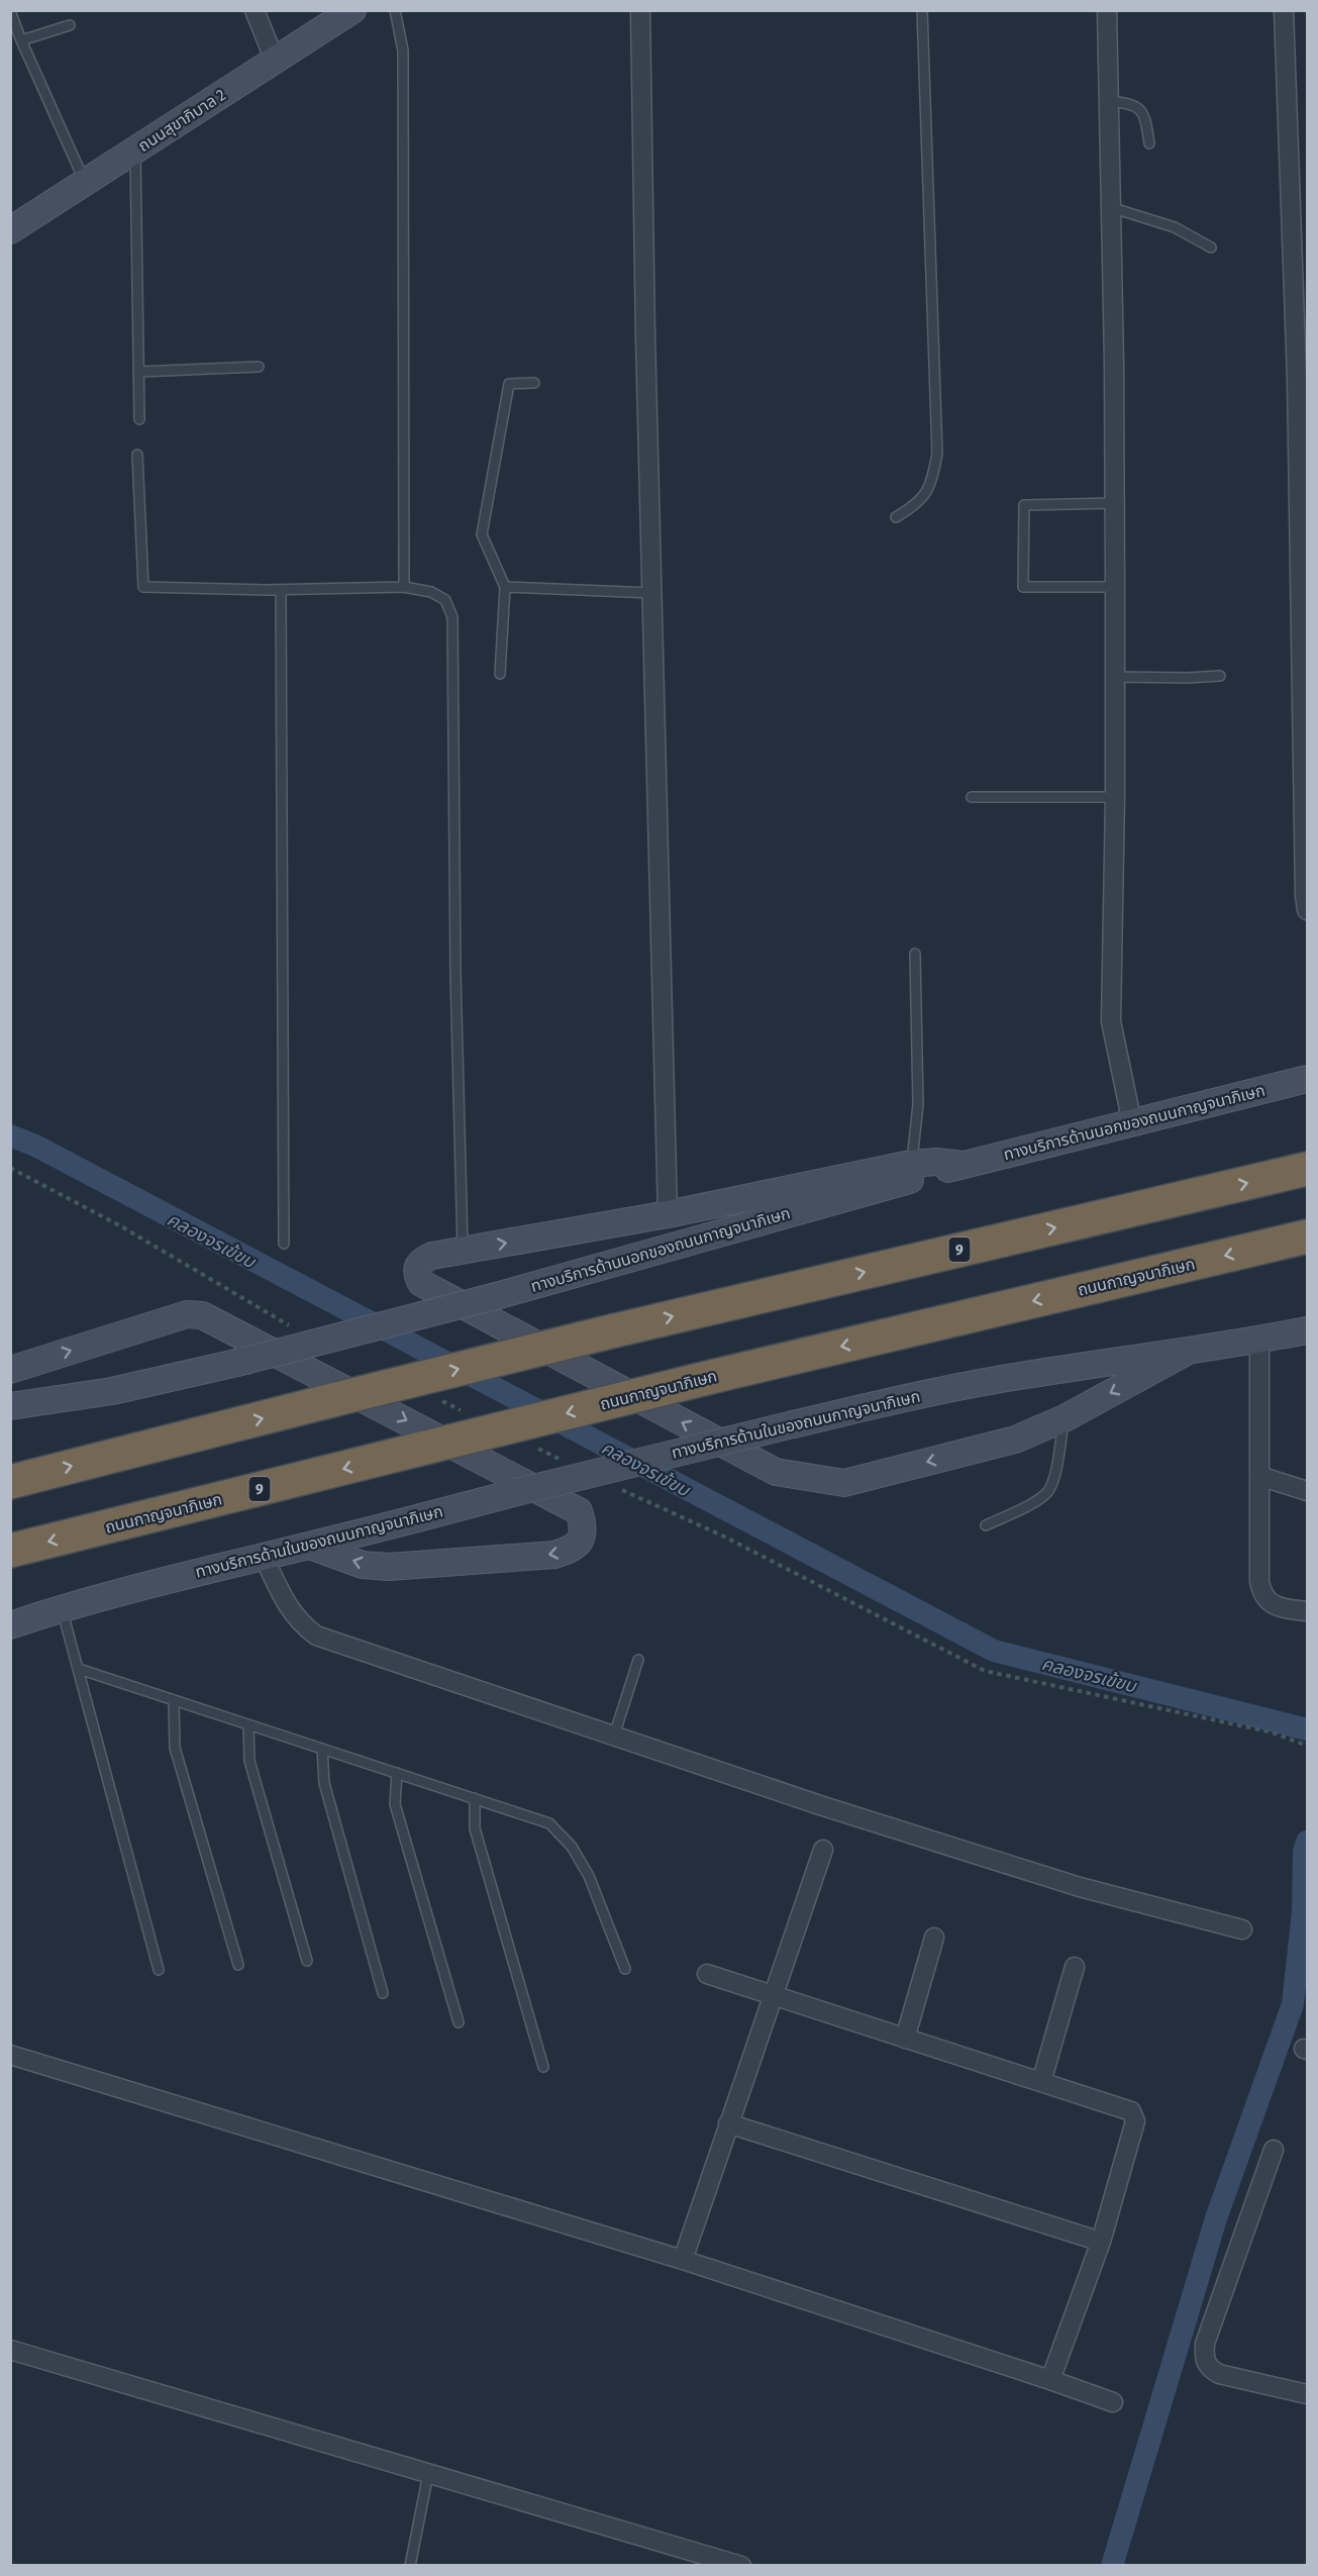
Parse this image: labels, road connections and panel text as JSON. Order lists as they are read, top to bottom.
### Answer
{
  "streets": {
    "highway": ["9", "ถนนกาญจนาภิเษก"],
    "main road": ["ถนนสุขาภิบาล 2", "ทางบริการด้านนอกของถนนกาญจนาภิเษก", "ทางบริการด้านในของถนนกาญจนาภิเษก"]
  },
  "water": ["คลองจรเข้ขบ"]
}
